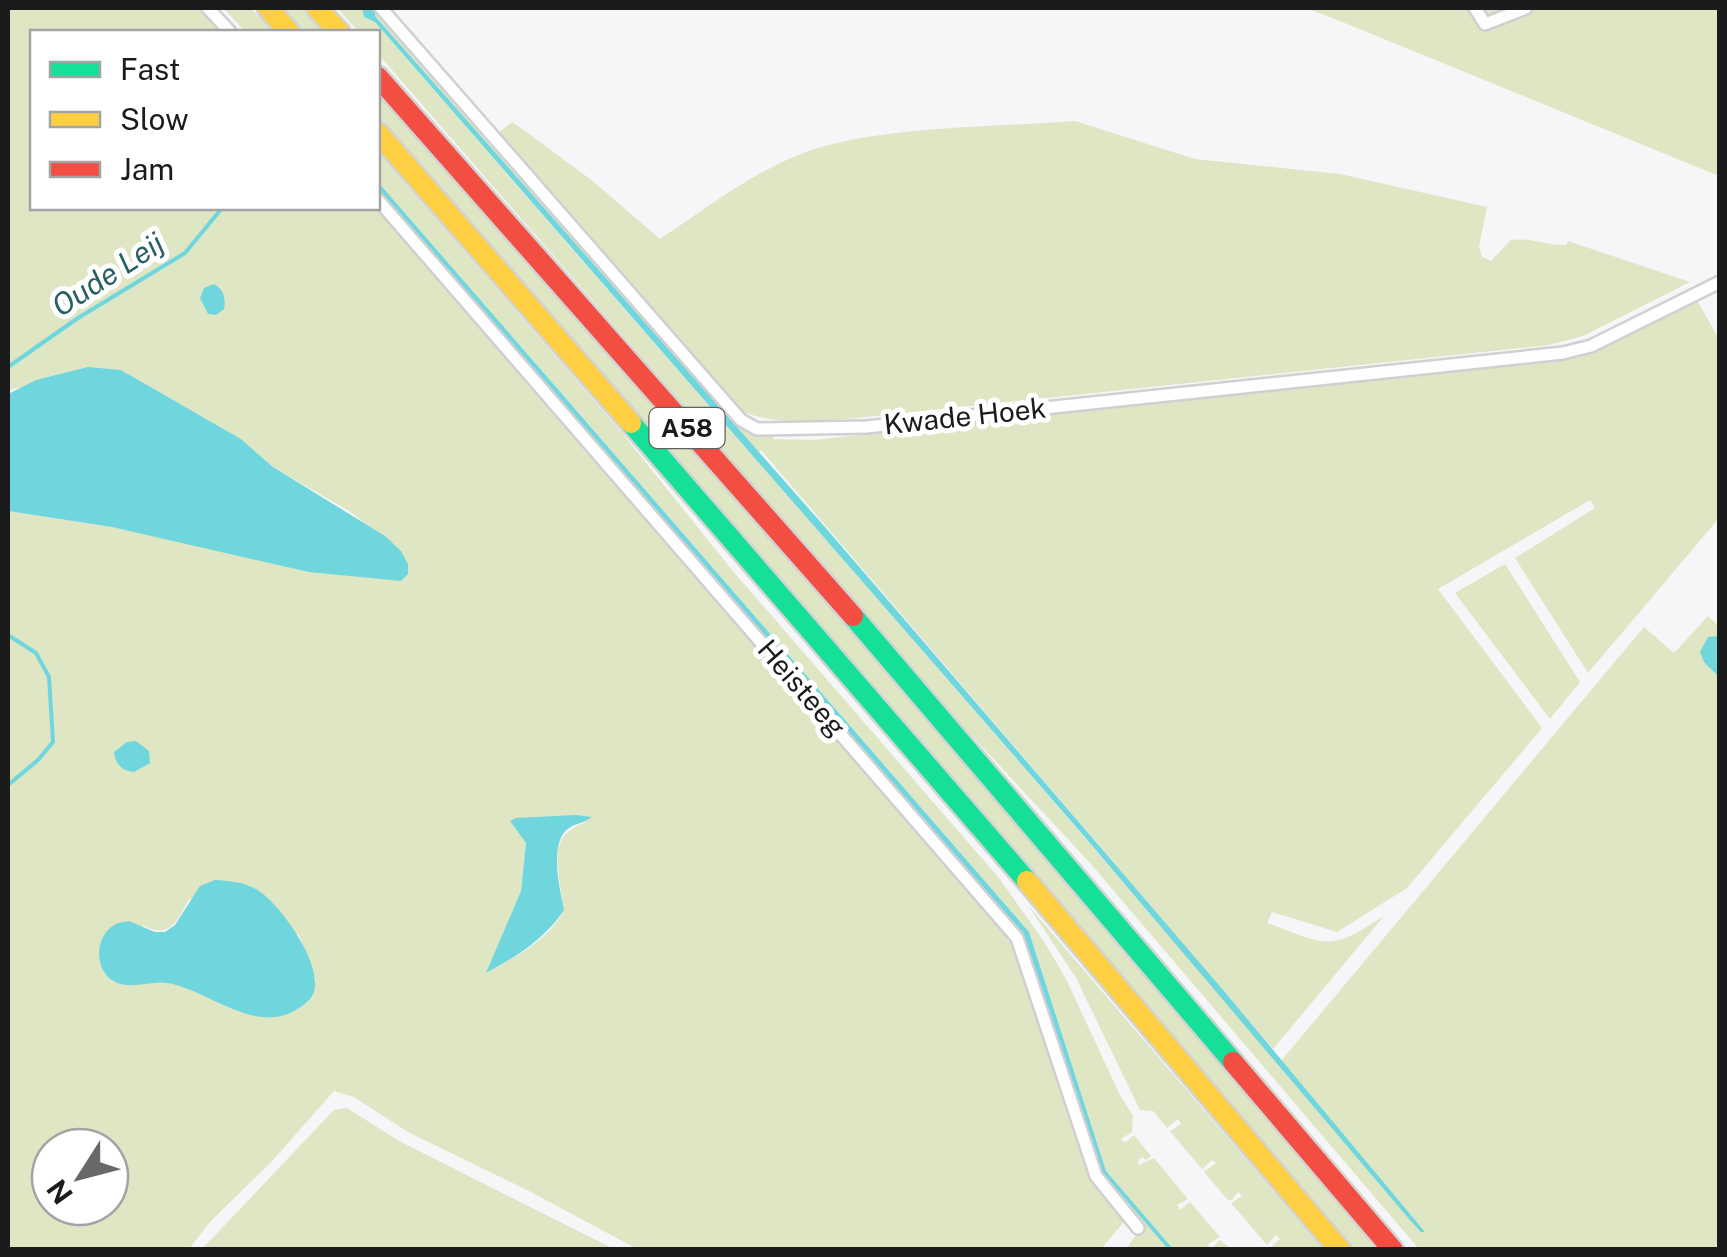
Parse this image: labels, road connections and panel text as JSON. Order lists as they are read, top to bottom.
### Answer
{
  "streets": {
    "highway": ["A58"],
    "street": ["Kwade Hoek", "Heisteeg"]
  },
  "water": ["Oude Leij"],
  "legend": ["Fast", "Slow", "Jam"],
  "north": "bottom left"
}
